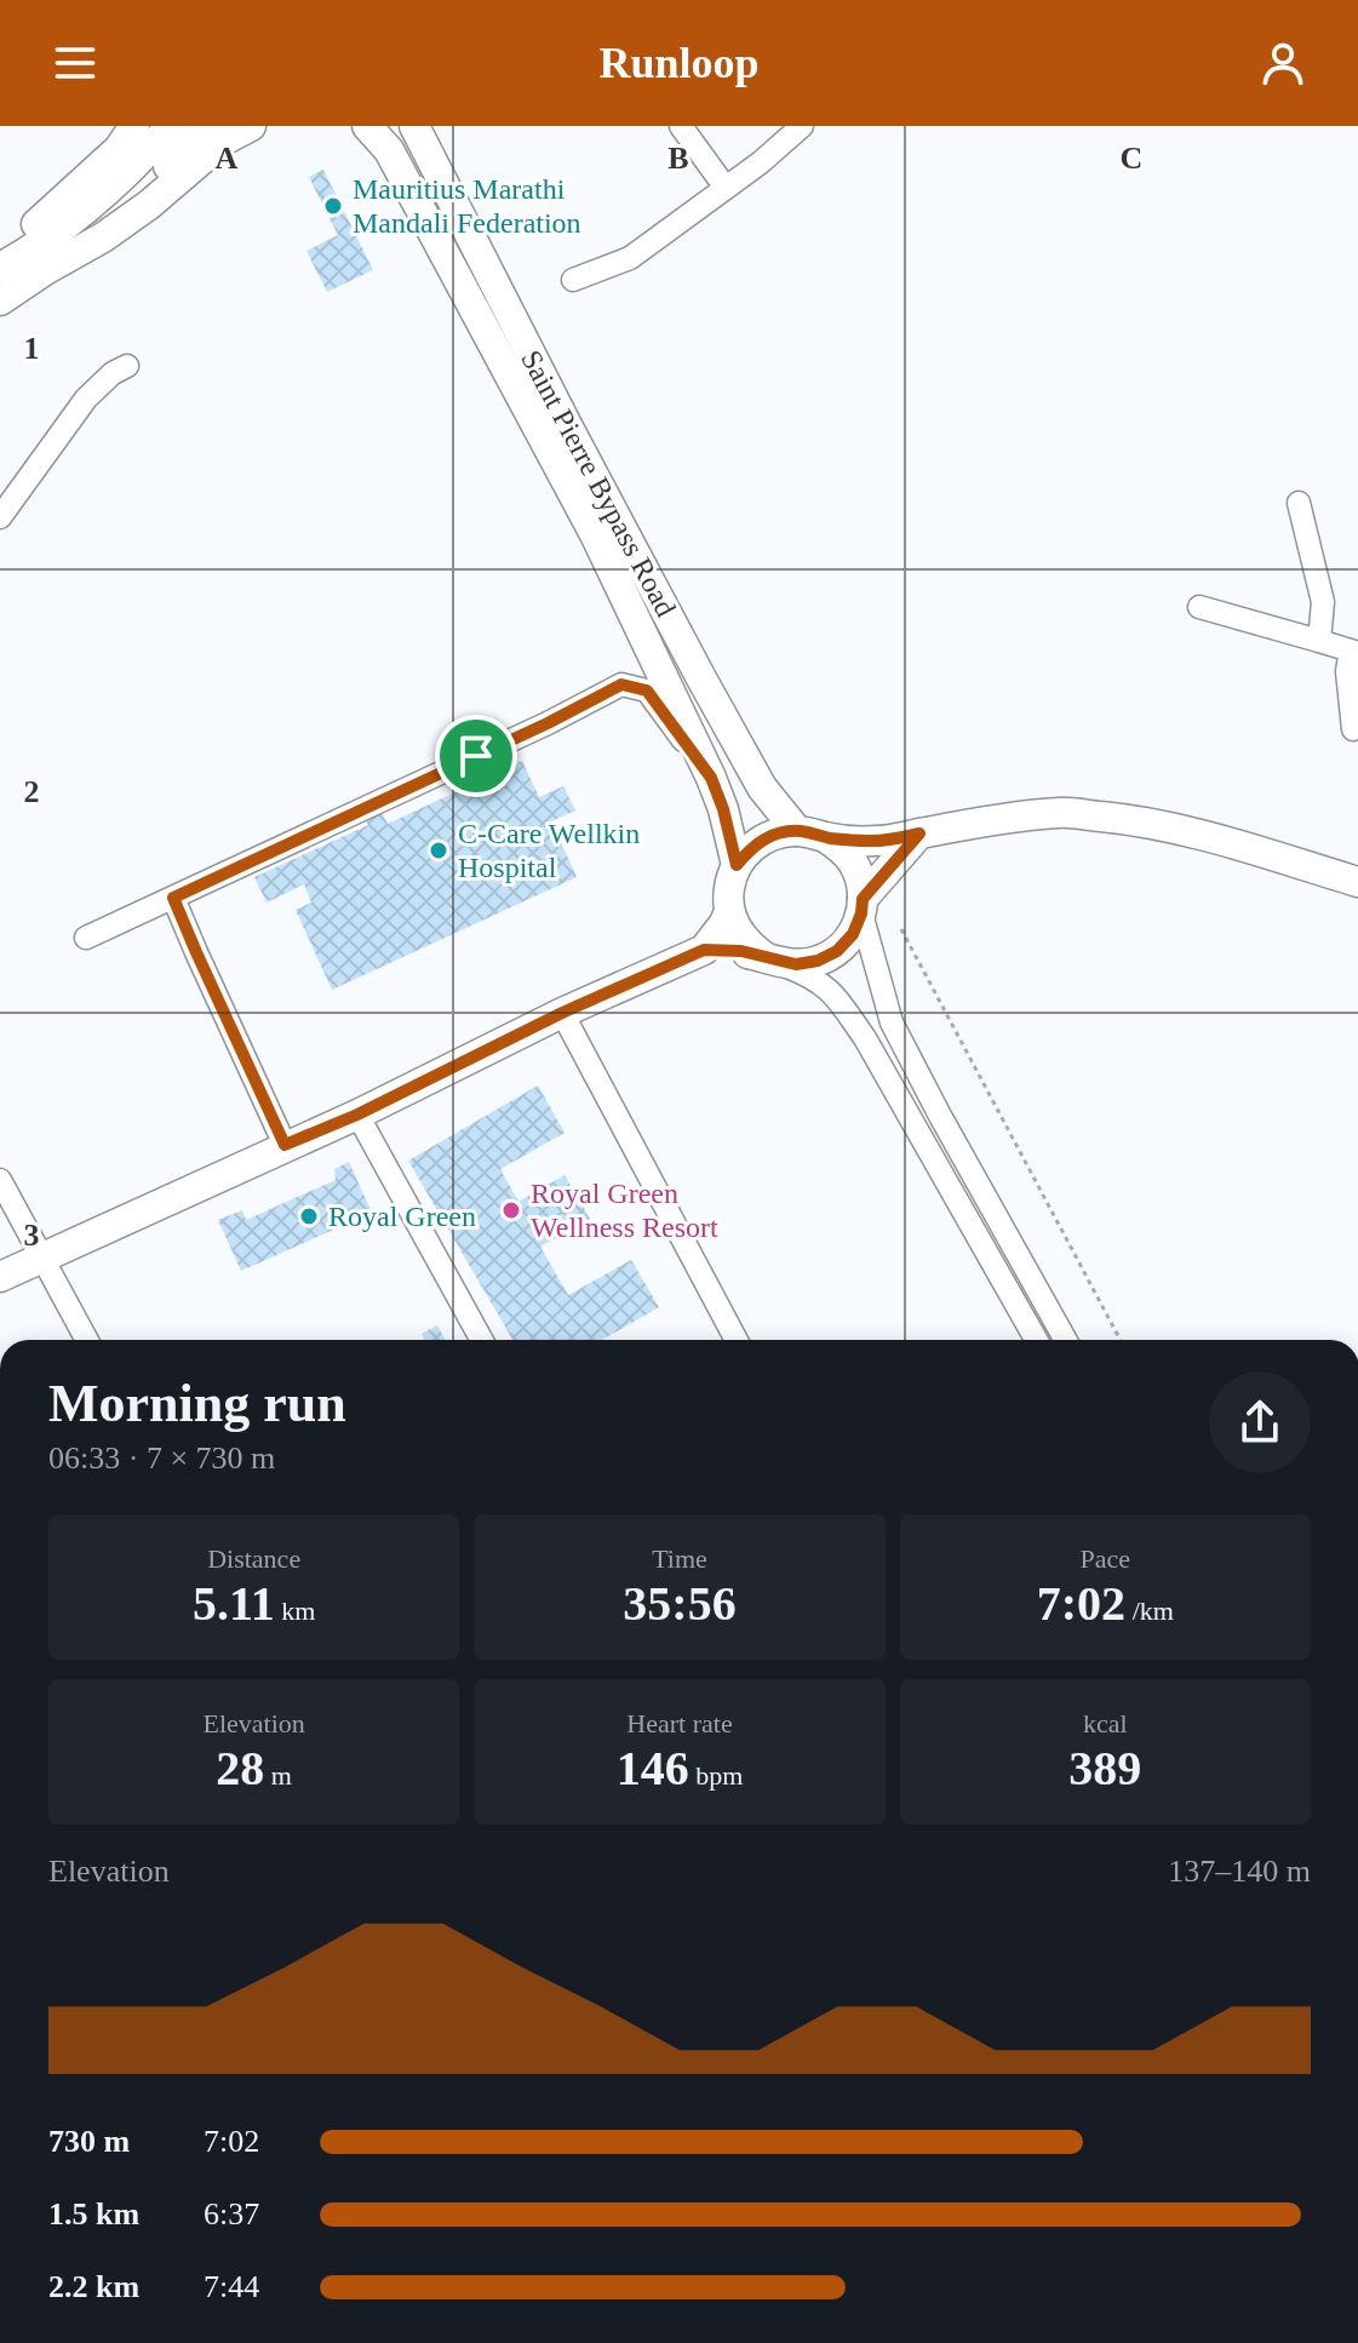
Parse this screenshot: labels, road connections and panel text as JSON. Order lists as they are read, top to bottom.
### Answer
{
  "streets": {
    "main road": ["Saint Pierre Bypass Road"]
  },
  "places": [
    "Mauritius Marathi Mandali Federation",
    "C-Care Wellkin Hospital",
    "Royal Green Wellness Resort",
    "Royal Green"
  ],
  "page": {
    "header": "Runloop",
    "heading": ["Morning run", "06:33 · 7 × 730 m"],
    "stats": [
      ["Distance", "5.11 km"],
      ["Time", "35:56"],
      ["Pace", "7:02 /km"],
      ["Elevation", "28 m"],
      ["Heart rate", "146 bpm"],
      ["kcal", "389"]
    ],
    "chart": ["Elevation", "137–140 m"],
    "list": [
      {
        "name": "730 m",
        "note": "7:02"
      },
      {
        "name": "1.5 km",
        "note": "6:37"
      },
      {
        "name": "2.2 km",
        "note": "7:44"
      }
    ]
  },
  "grid": {
    "columns": ["A", "B", "C"],
    "rows": ["1", "2", "3"]
  }
}
